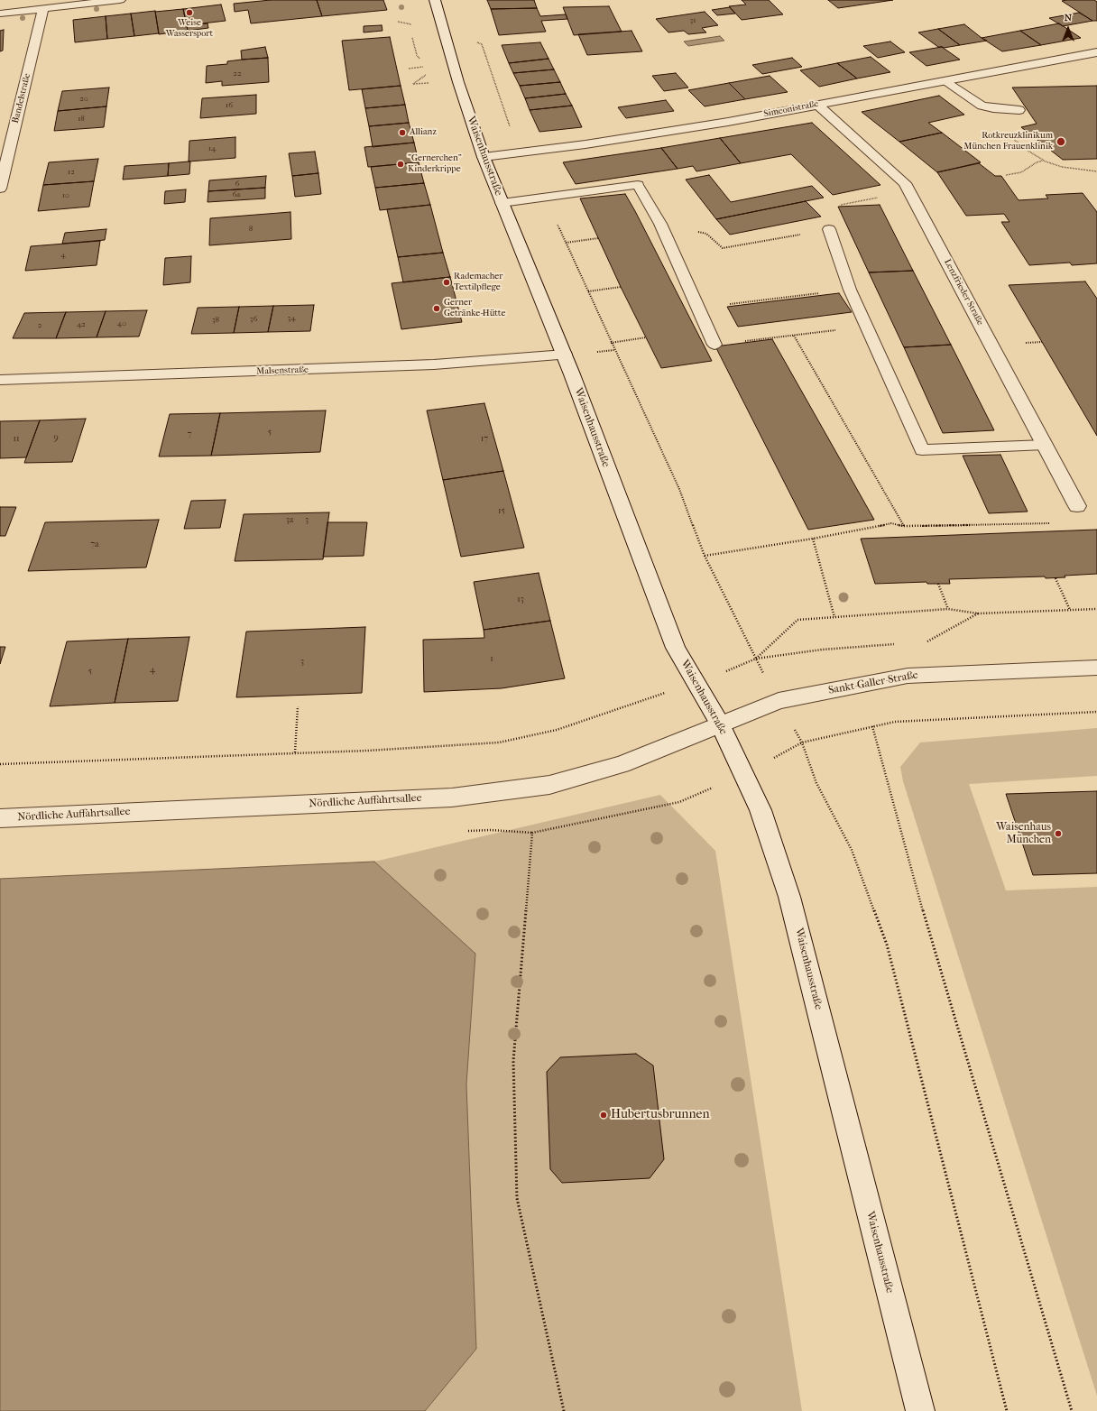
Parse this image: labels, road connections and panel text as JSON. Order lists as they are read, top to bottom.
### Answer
{
  "streets": {
    "street": [
      "Bandelstraße",
      "Simeonistraße",
      "Waisenhausstraße",
      "Lenzfrieder Straße",
      "Malsenstraße",
      "Sankt-Galler-Straße",
      "Nördliche Auffahrtsallee"
    ]
  },
  "crossings": [
    ["Simeonistraße", "Waisenhausstraße"],
    ["Simeonistraße", "Lenzfrieder Straße"],
    ["Waisenhausstraße", "Malsenstraße"],
    ["Waisenhausstraße", "Sankt-Galler-Straße"],
    ["Waisenhausstraße", "Nördliche Auffahrtsallee"],
    ["Sankt-Galler-Straße", "Nördliche Auffahrtsallee"]
  ],
  "places": [
    "Weise Wassersport",
    "Allianz",
    "Rotkreuzklinikum München Frauenklinik",
    "\"Gernerchen\" Kinderkrippe",
    "Rademacher Textilpflege",
    "Gerner Getränke-Hütte",
    "Waisenhaus München",
    "Hubertusbrunnen"
  ],
  "house_numbers": [
    "31",
    "22",
    "20",
    "16",
    "18",
    "14",
    "12",
    "6",
    "6a",
    "10",
    "8",
    "4",
    "34",
    "36",
    "38",
    "40",
    "42",
    "2",
    "5",
    "7",
    "9",
    "11",
    "17",
    "15",
    "3a",
    "3",
    "7a",
    "13",
    "1",
    "3",
    "4",
    "5"
  ],
  "north": "top"
}
